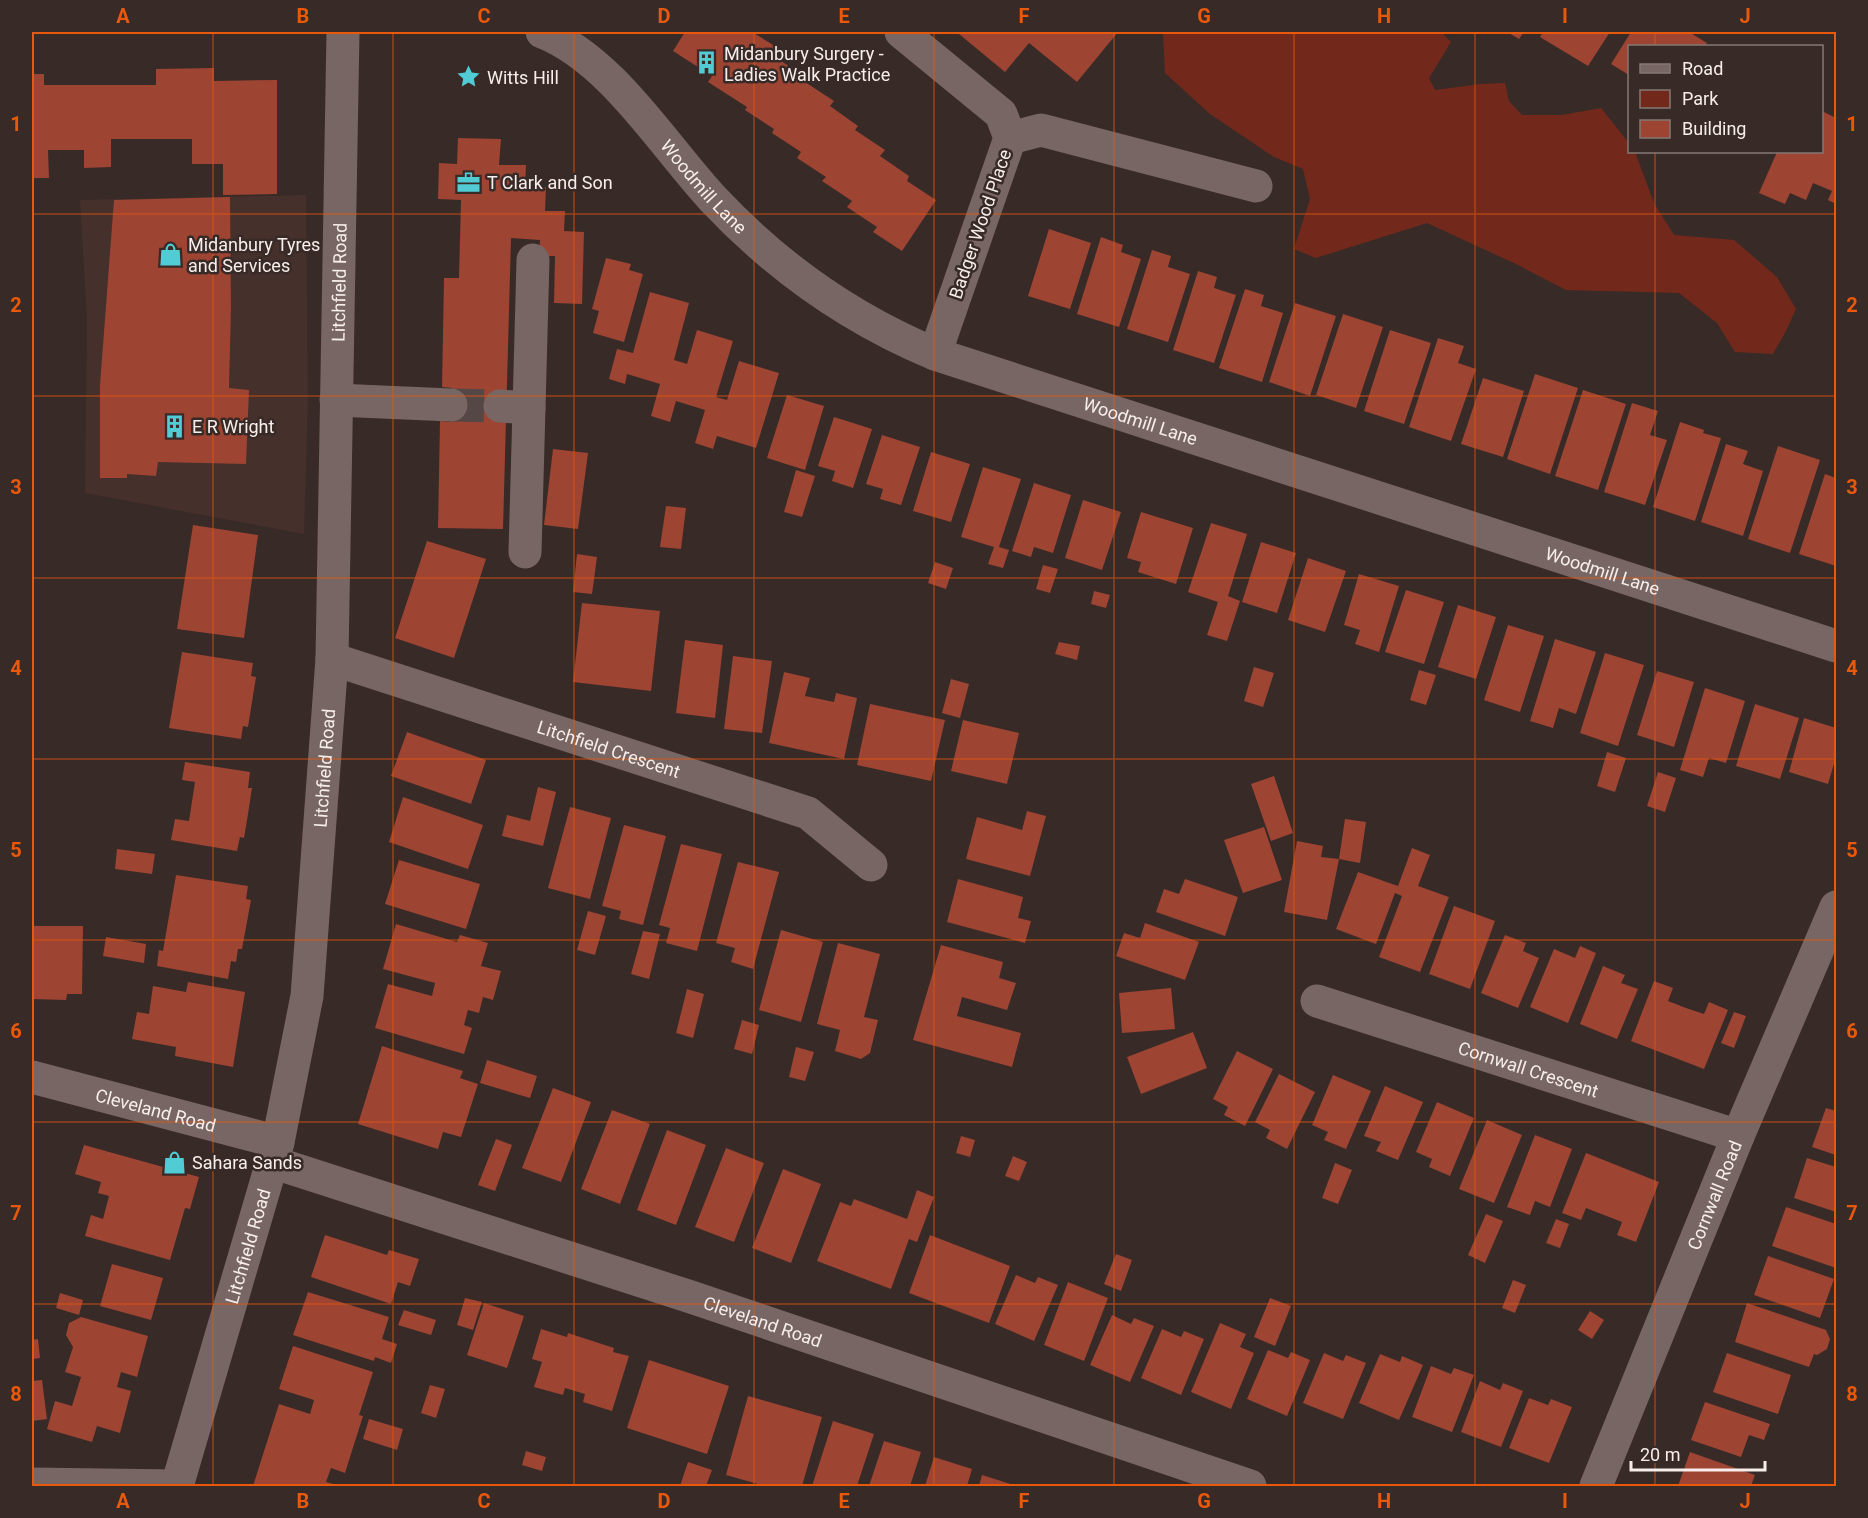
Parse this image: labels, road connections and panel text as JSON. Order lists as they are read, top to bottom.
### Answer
{
  "streets": {
    "street": [
      "Woodmill Lane",
      "Badger Wood Place",
      "Litchfield Road",
      "Litchfield Crescent",
      "Cornwall Crescent",
      "Cleveland Road",
      "Cornwall Road"
    ]
  },
  "crossings": [
    ["Woodmill Lane", "Badger Wood Place"],
    ["Litchfield Road", "Litchfield Crescent"],
    ["Litchfield Road", "Cleveland Road"],
    ["Cornwall Crescent", "Cornwall Road"]
  ],
  "places": {
    "building": ["Midanbury Surgery - Ladies Walk Practice", "E R Wright"],
    "place": ["Witts Hill"],
    "office": ["T Clark and Son"],
    "shop": ["Midanbury Tyres and Services", "Sahara Sands"]
  },
  "legend": ["Road", "Park", "Building"],
  "scale_bar": "20 m",
  "grid": {
    "columns": [
      "A",
      "B",
      "C",
      "D",
      "E",
      "F",
      "G",
      "H",
      "I",
      "J"
    ],
    "rows": [
      "1",
      "2",
      "3",
      "4",
      "5",
      "6",
      "7",
      "8"
    ]
  }
}
